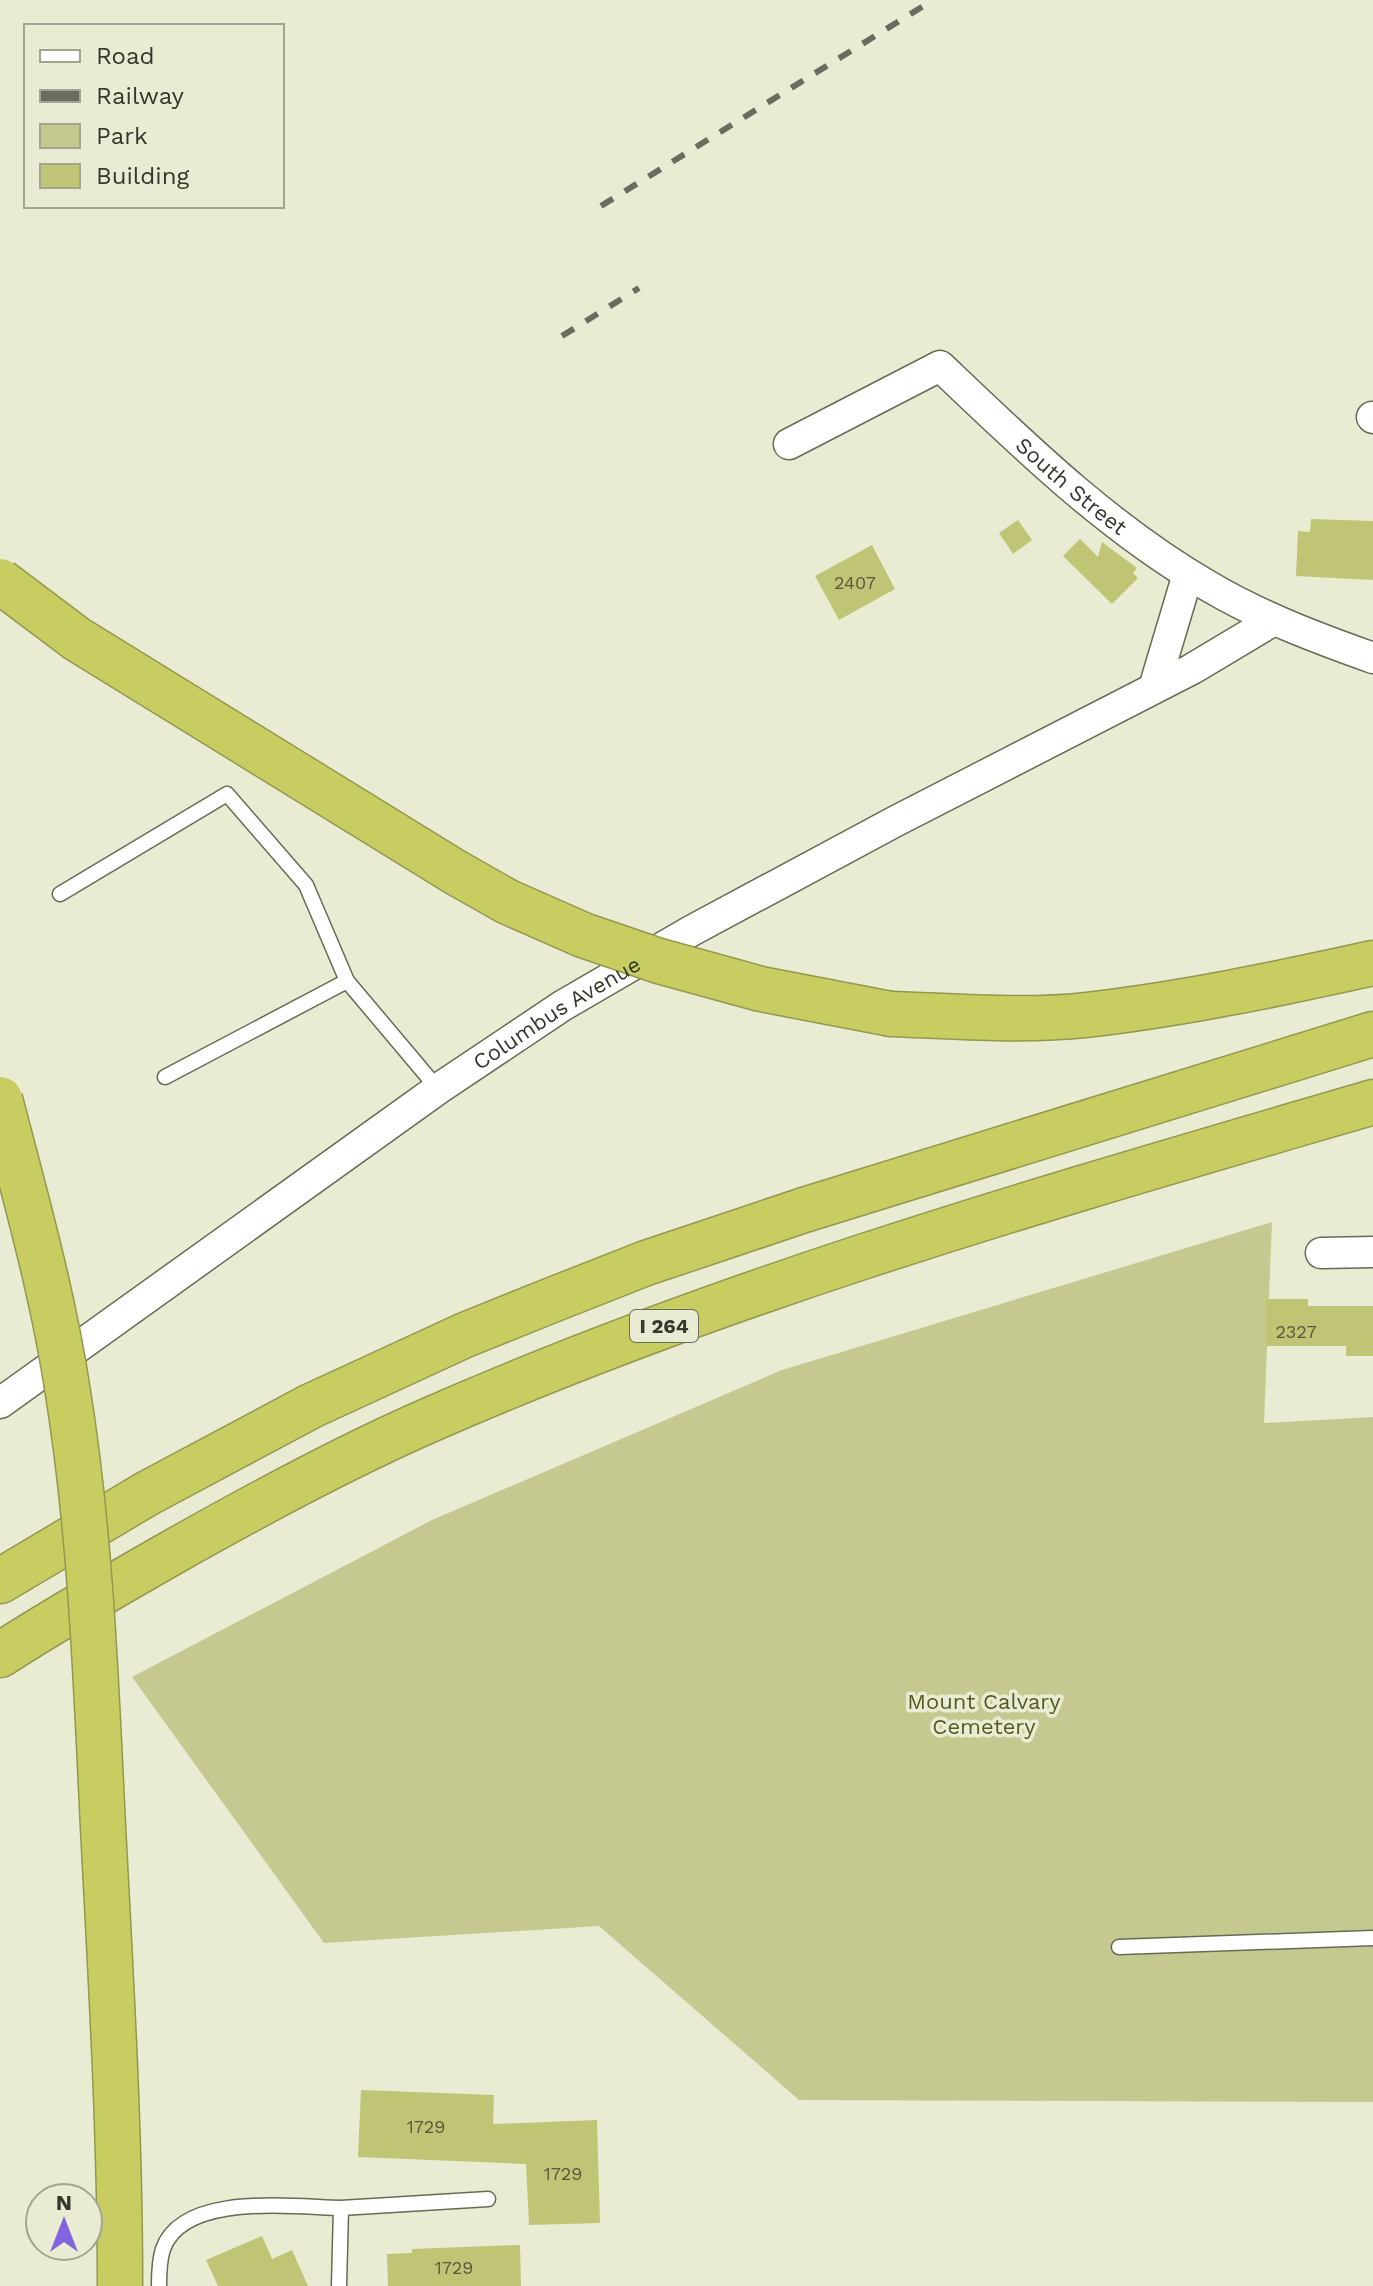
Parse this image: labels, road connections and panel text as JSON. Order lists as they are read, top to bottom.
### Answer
{
  "streets": {
    "highway": ["I 264"],
    "street": ["South Street", "Columbus Avenue"]
  },
  "crossings": [
    ["South Street", "Columbus Avenue"]
  ],
  "parks": ["Mount Calvary Cemetery"],
  "house_numbers": [
    "2407",
    "2327",
    "1729",
    "1729",
    "1729"
  ],
  "legend": [
    "Road",
    "Railway",
    "Park",
    "Building"
  ],
  "north": "top"
}
